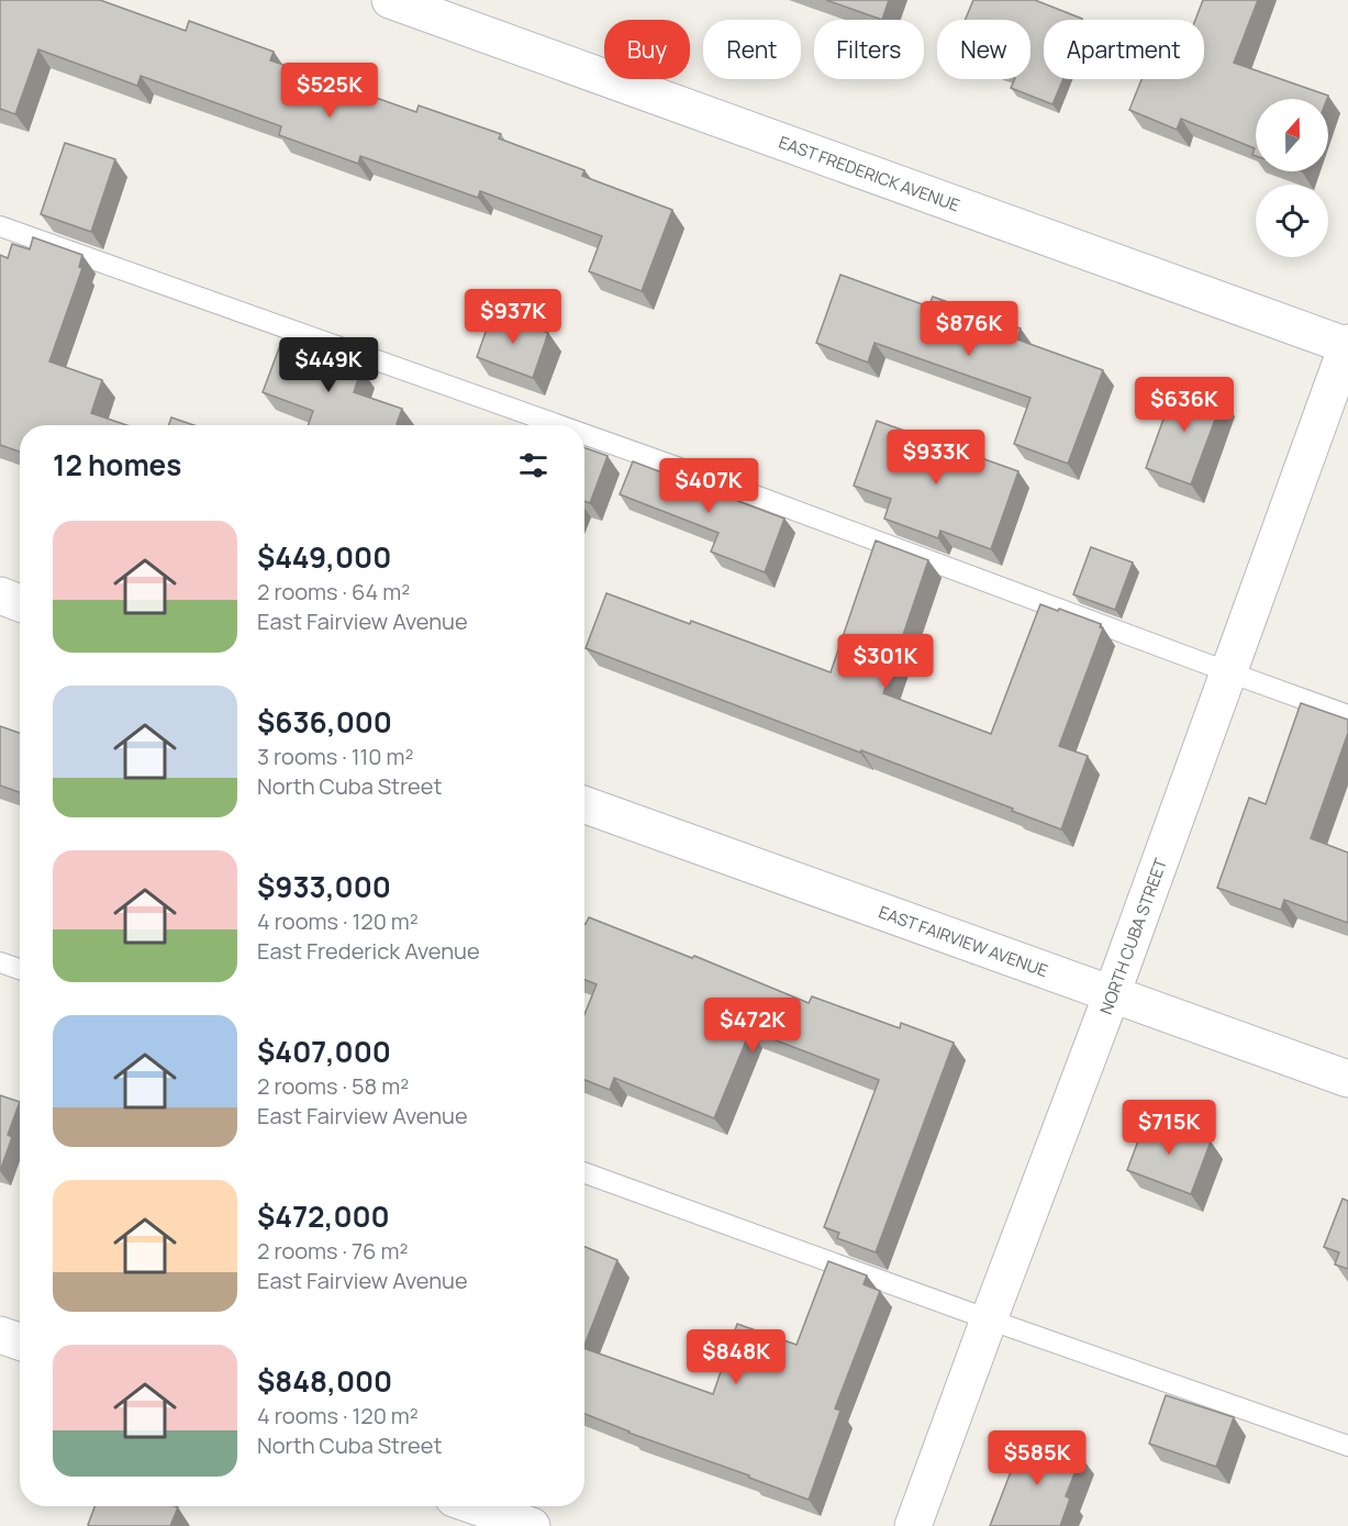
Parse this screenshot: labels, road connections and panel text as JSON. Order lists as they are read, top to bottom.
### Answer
{
  "streets": {
    "street": ["EAST FREDERICK AVENUE", "NORTH CUBA STREET", "EAST FAIRVIEW AVENUE"]
  },
  "crossings": [
    ["EAST FREDERICK AVENUE", "NORTH CUBA STREET"],
    ["NORTH CUBA STREET", "EAST FAIRVIEW AVENUE"]
  ],
  "north": "top",
  "page": {
    "chip": [
      "Buy",
      "Rent",
      "Filters",
      "New",
      "Apartment"
    ],
    "price": [
      "$525K",
      "$937K",
      "$876K",
      "$449K",
      "$636K",
      "$933K",
      "$407K",
      "$301K",
      "$472K",
      "$715K",
      "$848K",
      "$585K"
    ],
    "heading": "12 homes",
    "list": [
      {
        "name": "$449,000",
        "note": "2 rooms · 64 m² · East Fairview Avenue"
      },
      {
        "name": "$636,000",
        "note": "3 rooms · 110 m² · North Cuba Street"
      },
      {
        "name": "$933,000",
        "note": "4 rooms · 120 m² · East Frederick Avenue"
      },
      {
        "name": "$407,000",
        "note": "2 rooms · 58 m² · East Fairview Avenue"
      },
      {
        "name": "$472,000",
        "note": "2 rooms · 76 m² · East Fairview Avenue"
      },
      {
        "name": "$848,000",
        "note": "4 rooms · 120 m² · North Cuba Street"
      }
    ]
  }
}
